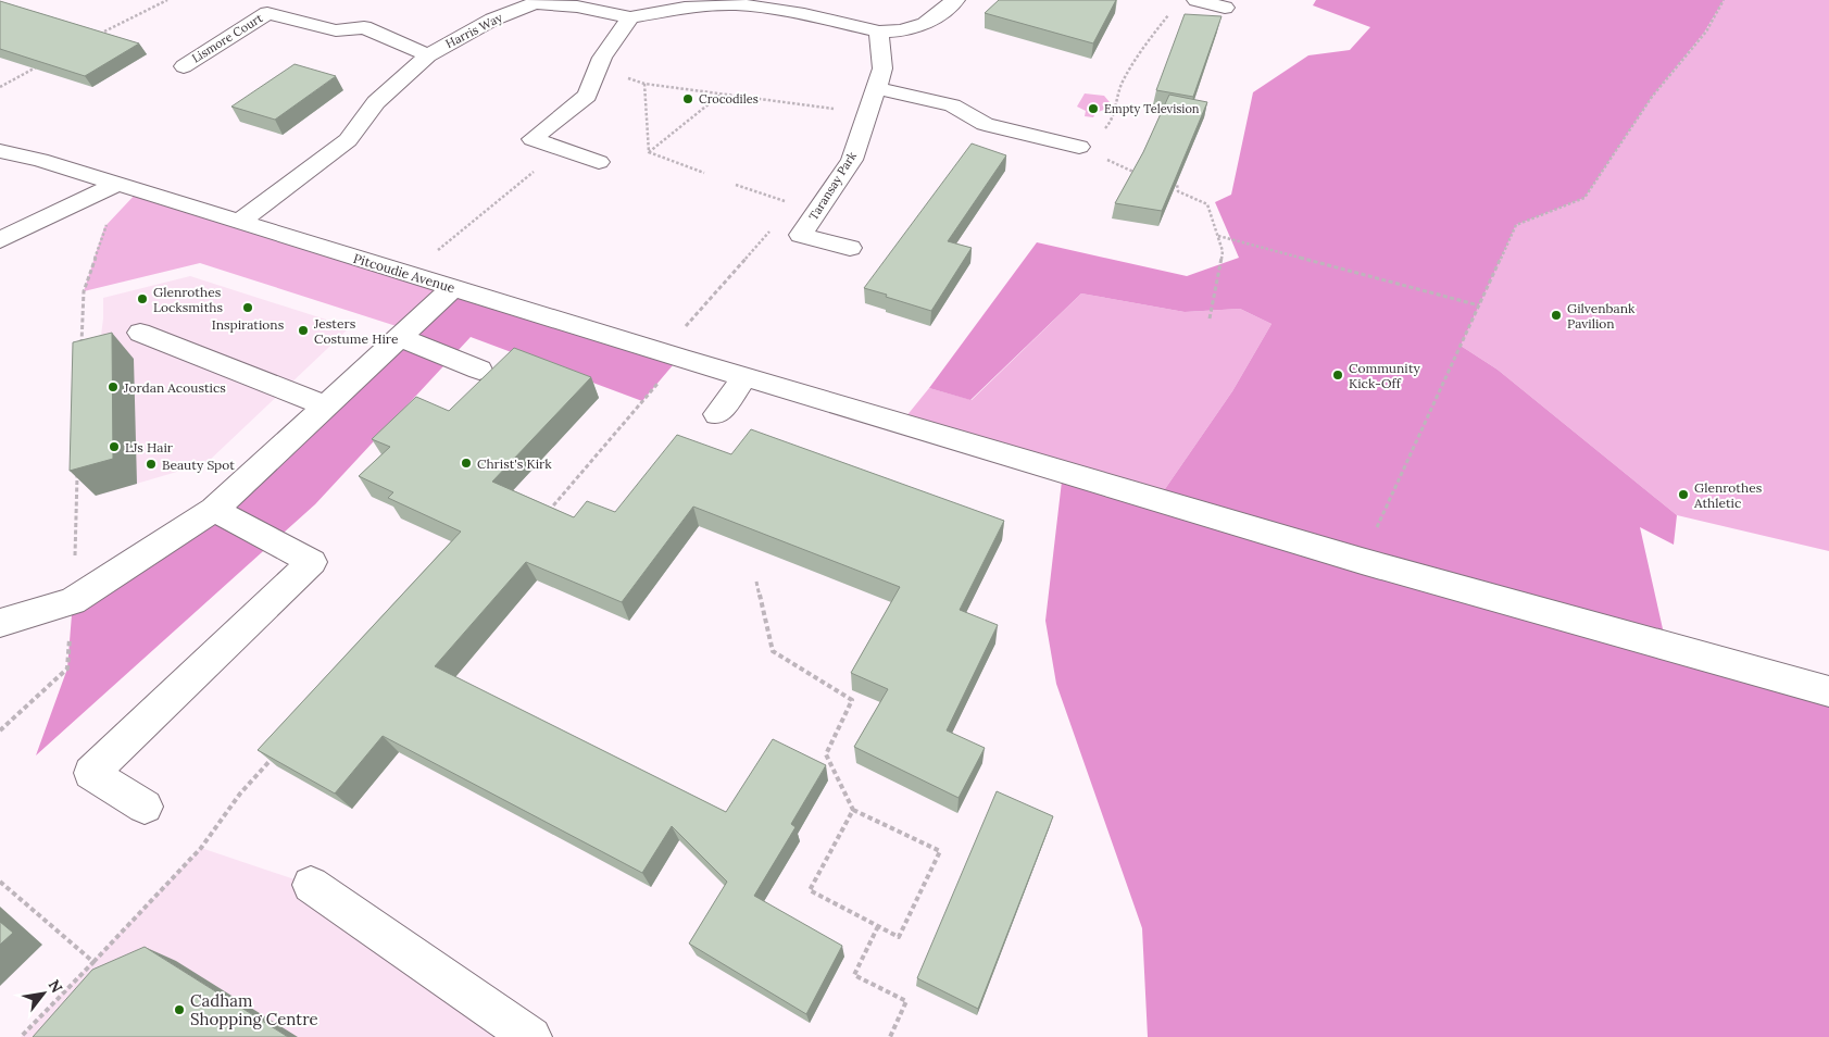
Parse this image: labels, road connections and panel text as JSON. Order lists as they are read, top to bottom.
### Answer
{
  "streets": {
    "street": [
      "Harris Way",
      "Lismore Court",
      "Taransay Park",
      "Pitcoudie Avenue"
    ]
  },
  "crossings": [
    ["Harris Way", "Lismore Court"],
    ["Harris Way", "Taransay Park"],
    ["Harris Way", "Pitcoudie Avenue"]
  ],
  "places": [
    "Crocodiles",
    "Empty Television",
    "Glenrothes Locksmiths",
    "Inspirations",
    "Gilvenbank Pavilion",
    "Jesters Costume Hire",
    "Community Kick-Off",
    "Jordan Acoustics",
    "LJs Hair",
    "Christ's Kirk",
    "Beauty Spot",
    "Glenrothes Athletic",
    "Cadham Shopping Centre"
  ],
  "north": "top right"
}
